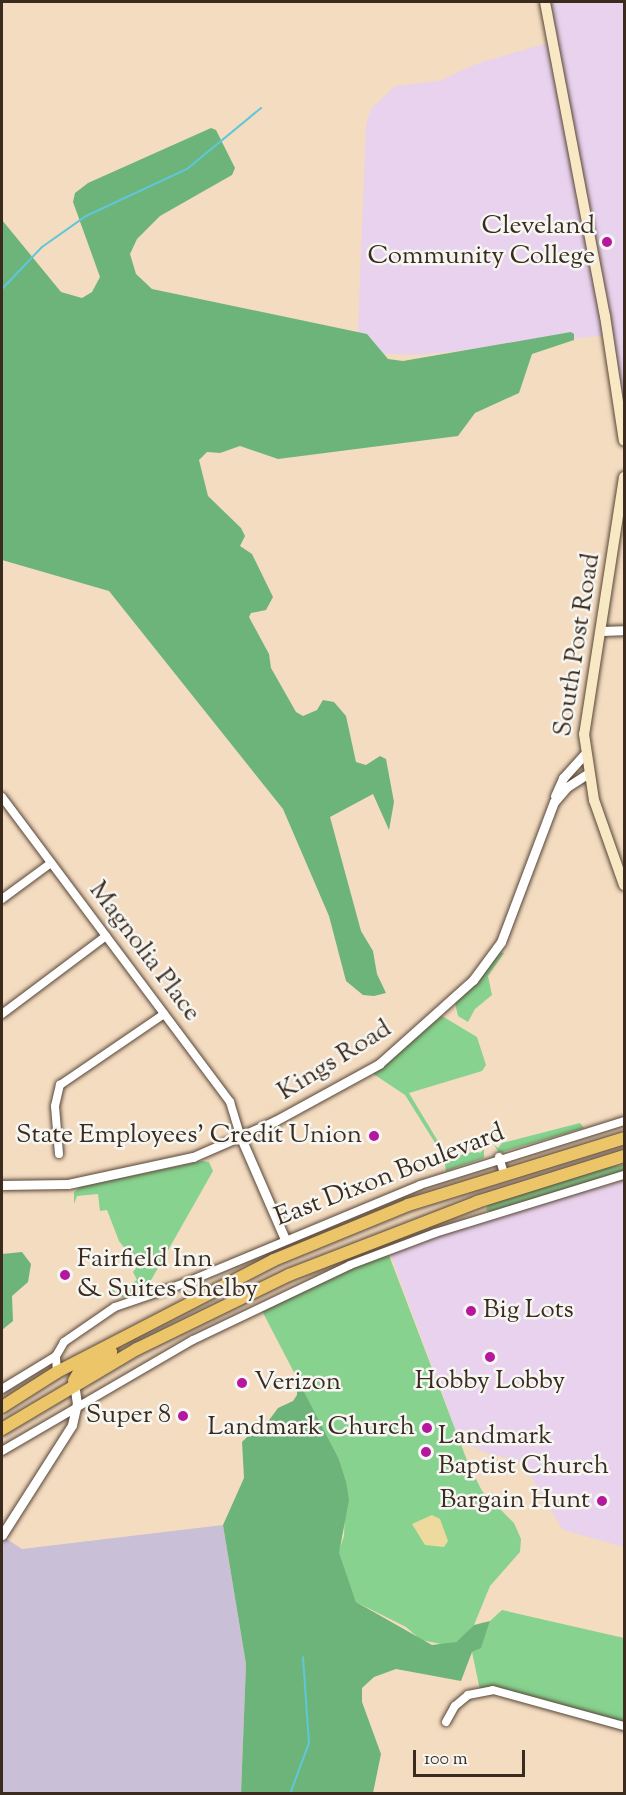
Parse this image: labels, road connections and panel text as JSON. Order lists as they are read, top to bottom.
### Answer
{
  "streets": {
    "highway": ["East Dixon Boulevard"],
    "main road": ["South Post Road"],
    "street": ["Magnolia Place", "Kings Road"]
  },
  "crossings": [
    ["South Post Road", "Kings Road"],
    ["Magnolia Place", "Kings Road"]
  ],
  "places": [
    "Cleveland Community College",
    "State Employees’ Credit Union",
    "Fairfield Inn & Suites Shelby",
    "Big Lots",
    "Hobby Lobby",
    "Verizon",
    "Super 8",
    "Landmark Church",
    "Landmark Baptist Church",
    "Bargain Hunt"
  ],
  "scale_bar": "100 m"
}
